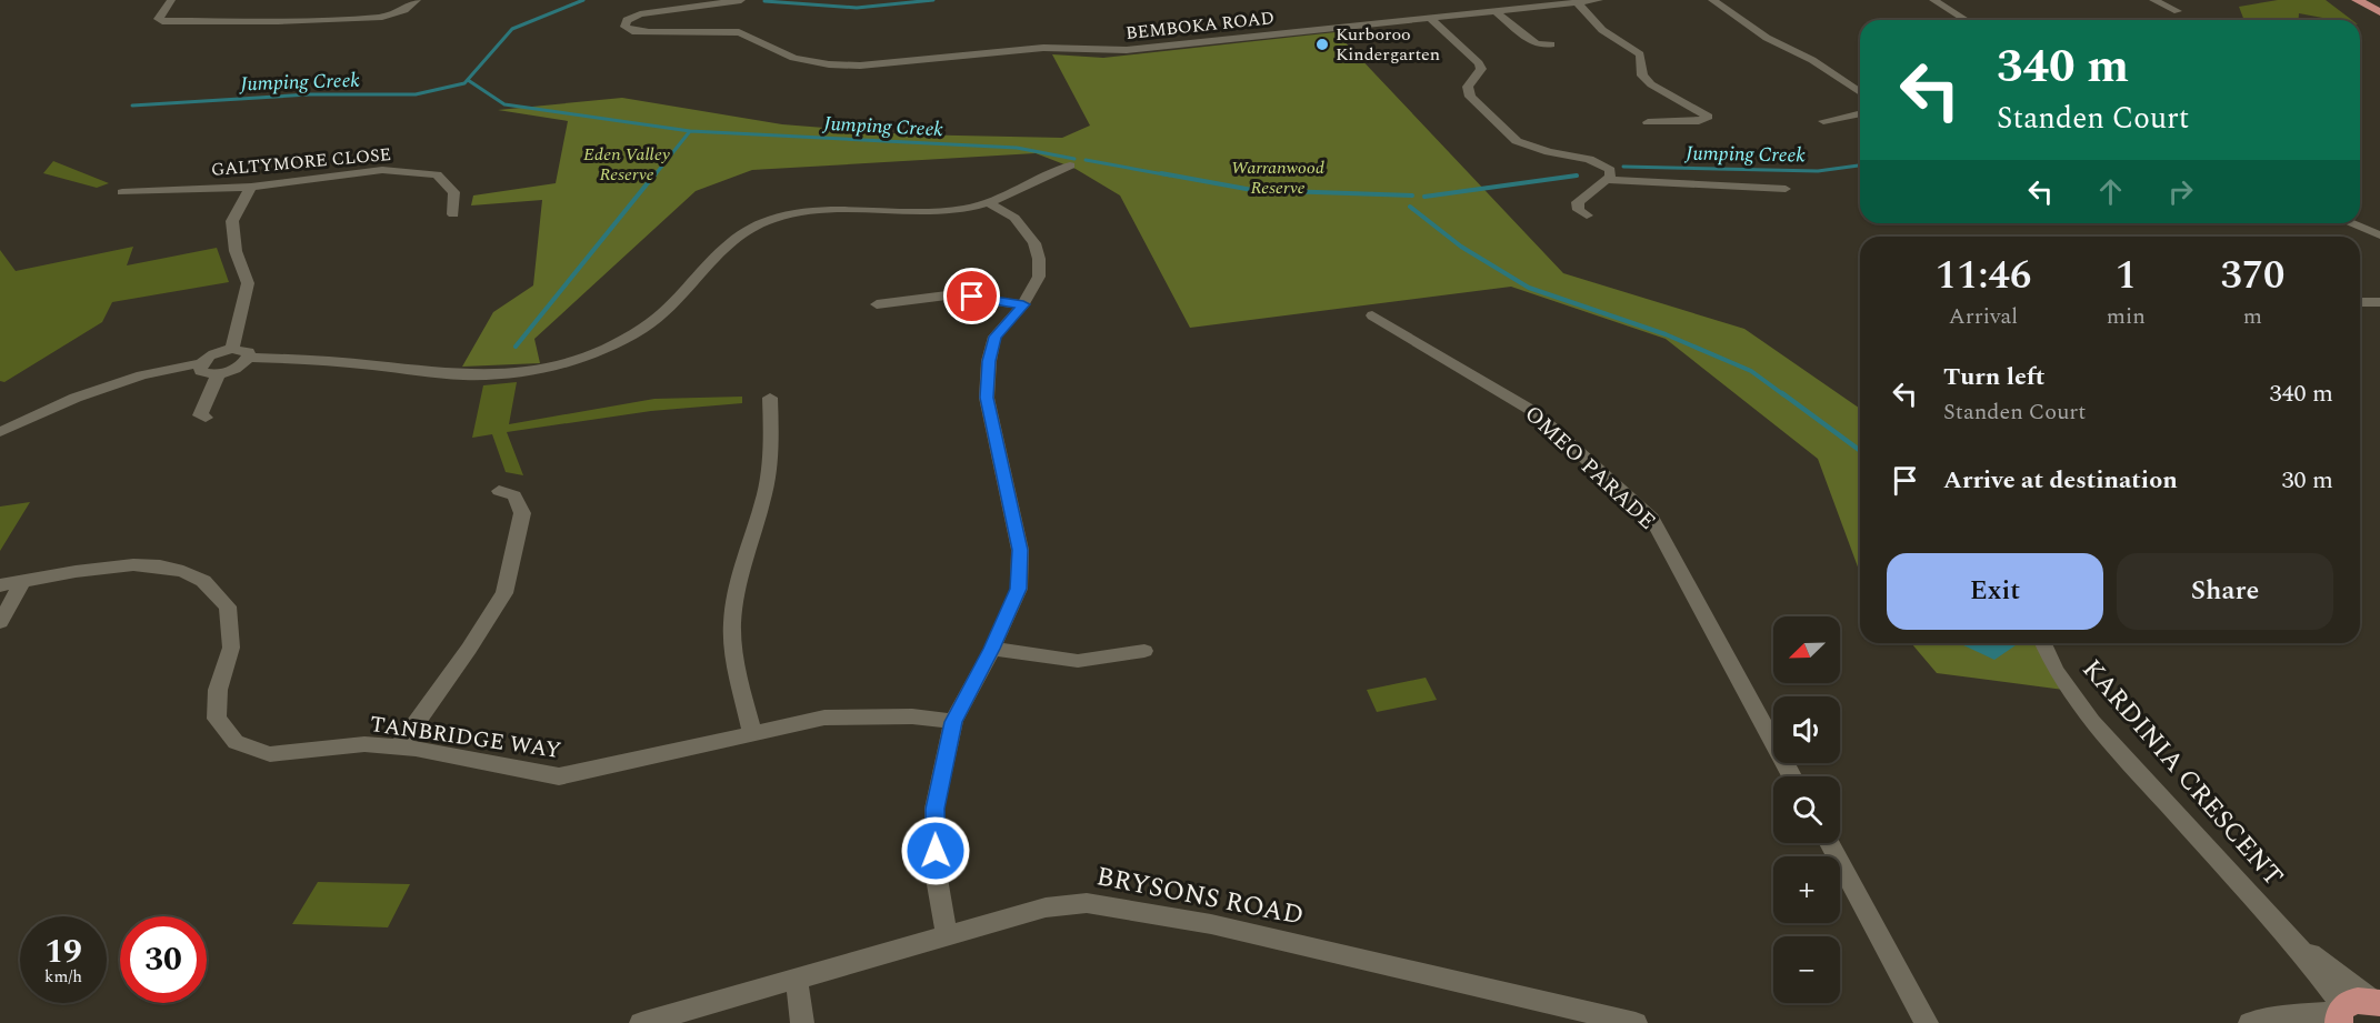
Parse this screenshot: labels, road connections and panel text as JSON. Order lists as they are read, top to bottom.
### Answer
{
  "streets": {
    "street": [
      "BEMBOKA ROAD",
      "GALTYMORE CLOSE",
      "OMEO PARADE",
      "TANBRIDGE WAY",
      "KARDINIA CRESCENT",
      "BRYSONS ROAD"
    ]
  },
  "water": ["Jumping Creek"],
  "parks": ["Eden Valley Reserve", "Warranwood Reserve"],
  "places": ["Kurboroo Kindergarten"],
  "north": "bottom left",
  "page": {
    "turn": ["340 m", "Standen Court"],
    "eta": [
      "11:46",
      "Arrival",
      "1",
      "min",
      "370",
      "m"
    ],
    "list": [
      {
        "name": "Turn left",
        "note": "Standen Court",
        "value": "340 m"
      },
      {
        "name": "Arrive at destination",
        "value": "30 m"
      }
    ],
    "buttons": ["Exit", "Share"],
    "map_buttons": ["+", "−"],
    "speed": "19 km/h",
    "limit": "30"
  }
}
